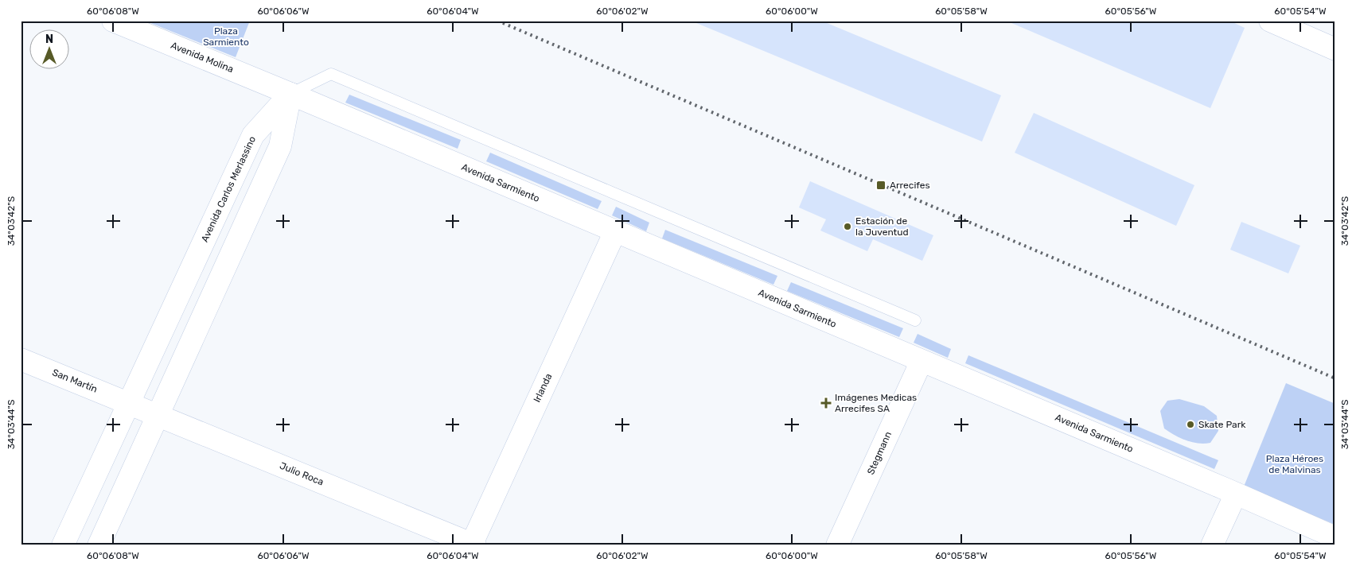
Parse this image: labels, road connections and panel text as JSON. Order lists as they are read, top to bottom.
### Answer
{
  "streets": {
    "street": [
      "Avenida Molina",
      "Avenida Sarmiento",
      "Avenida Carlos Merlassino",
      "San Martín",
      "Irlanda",
      "Stegmann",
      "Julio Roca"
    ]
  },
  "crossings": [
    ["Avenida Molina", "Avenida Sarmiento"],
    ["Avenida Molina", "Avenida Carlos Merlassino"],
    ["Avenida Sarmiento", "Avenida Carlos Merlassino"],
    ["Avenida Sarmiento", "Irlanda"],
    ["Avenida Sarmiento", "Stegmann"],
    ["Avenida Carlos Merlassino", "San Martín"],
    ["Avenida Carlos Merlassino", "Julio Roca"],
    ["San Martín", "Julio Roca"],
    ["Irlanda", "Julio Roca"]
  ],
  "parks": ["Plaza Sarmiento", "Plaza Héroes de Malvinas"],
  "places": {
    "transit": ["Arrecifes"],
    "other": ["Estación de la Juventud", "Skate Park"],
    "health": ["Imágenes Medicas Arrecifes SA"]
  },
  "north": "top",
  "coordinates": [
    "60°06'08\"W",
    "60°06'06\"W",
    "60°06'04\"W",
    "60°06'02\"W",
    "60°06'00\"W",
    "60°05'58\"W",
    "60°05'56\"W",
    "60°05'54\"W",
    "34°03'42\"S",
    "34°03'44\"S"
  ]
}
